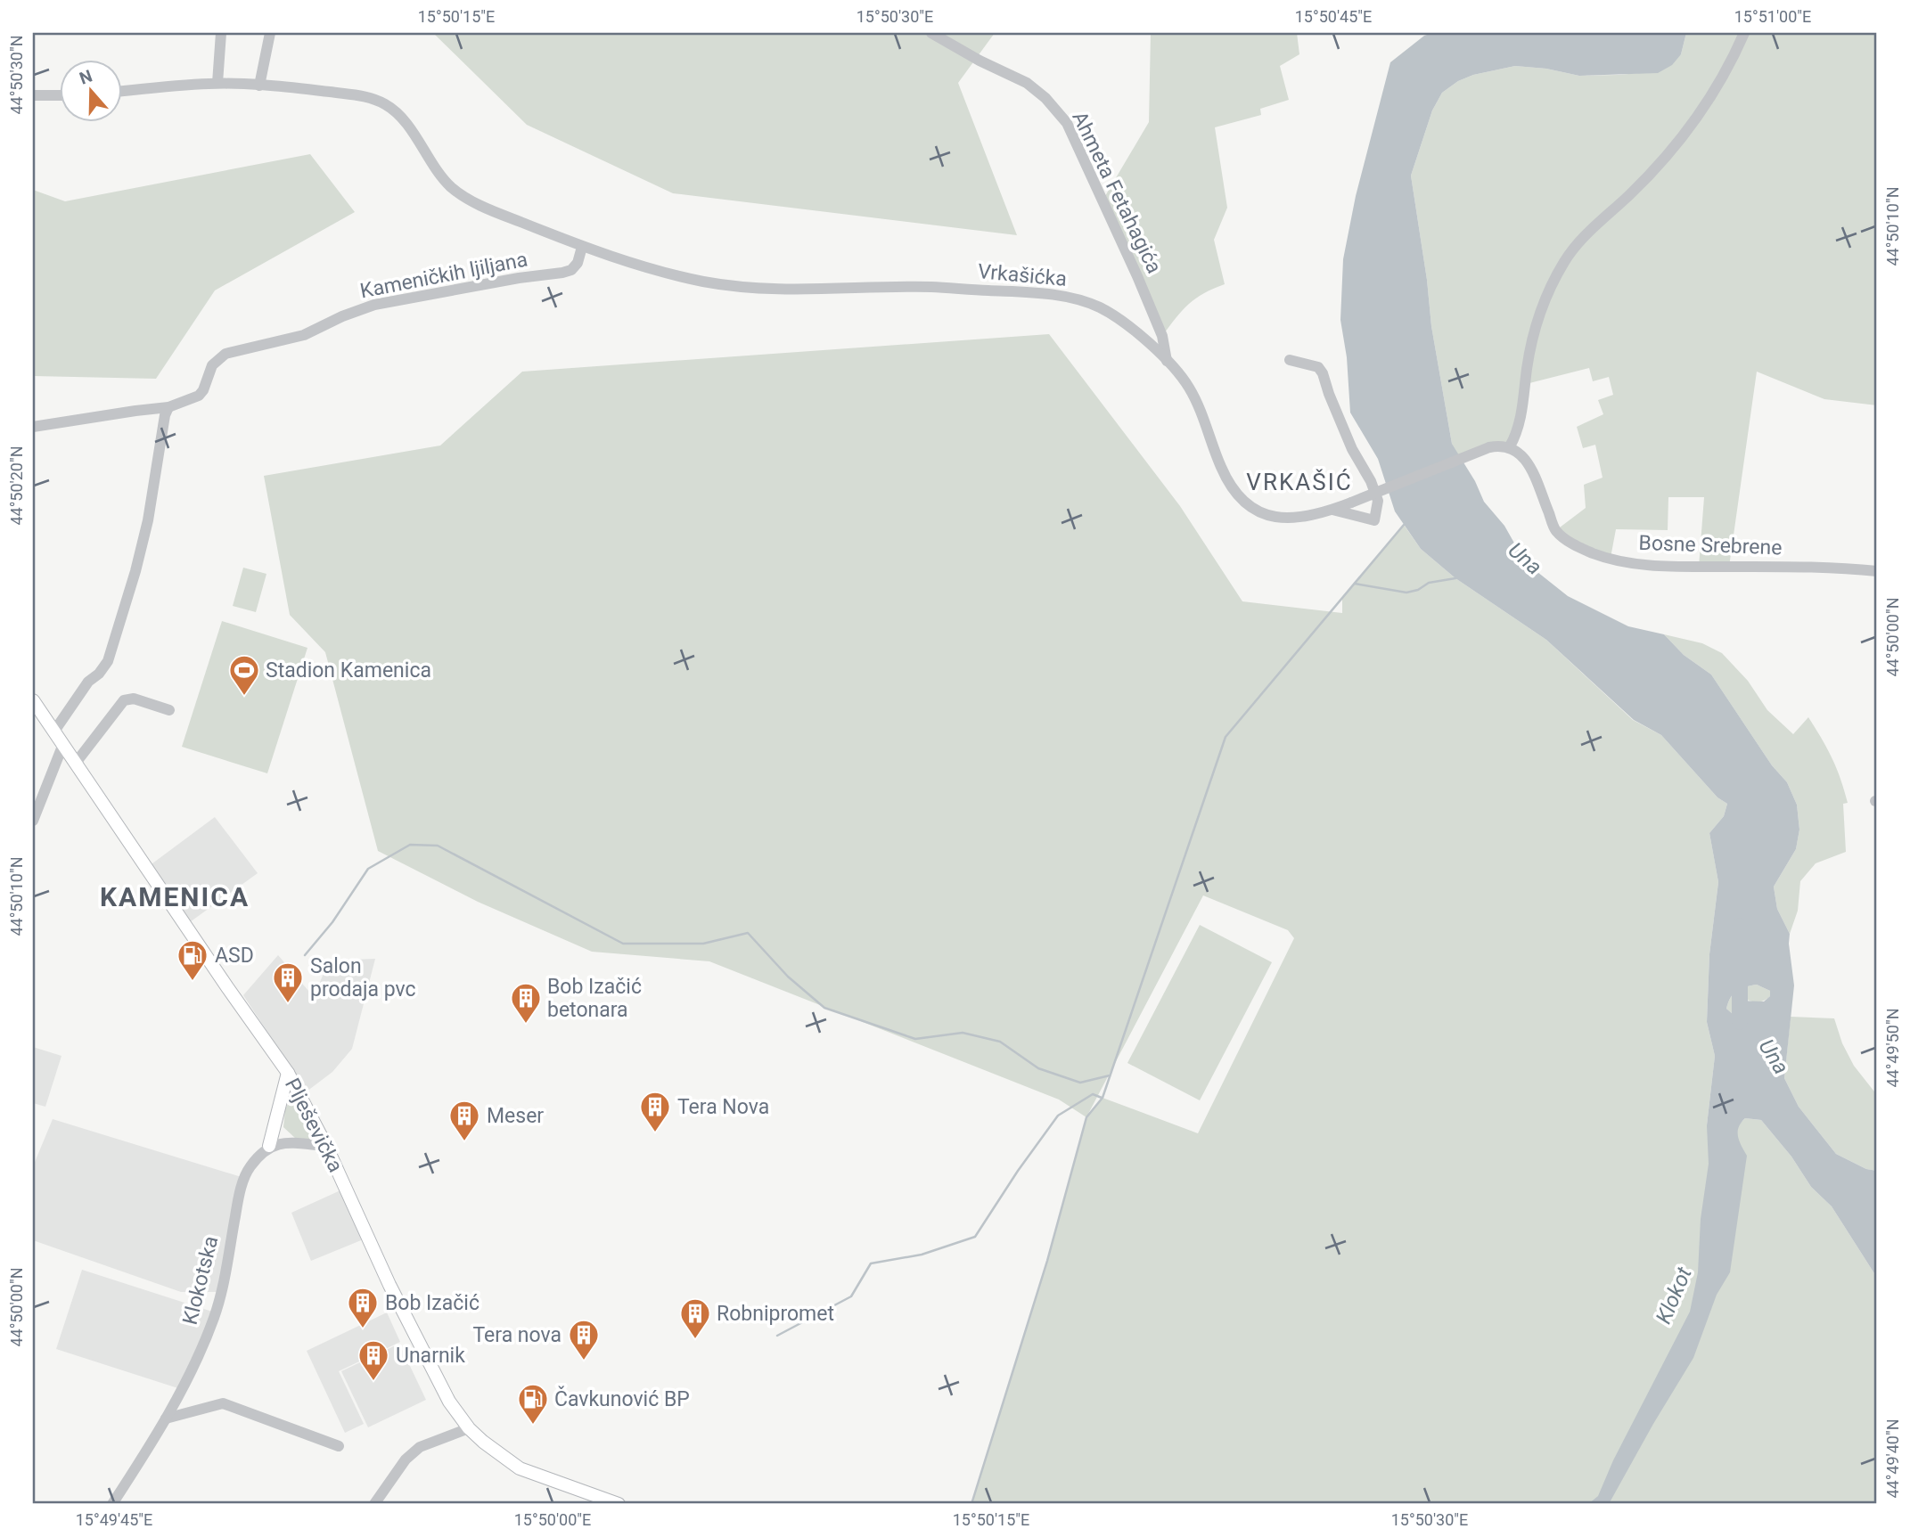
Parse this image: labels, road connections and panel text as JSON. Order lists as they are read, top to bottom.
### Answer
{
  "streets": {
    "main road": ["Plješevička"],
    "street": [
      "Ahmeta Fetahagića",
      "Kameničkih ljiljana",
      "Vrkašićka",
      "Bosne Srebrene",
      "Klokotska"
    ]
  },
  "crossings": [
    ["Ahmeta Fetahagića", "Vrkašićka"],
    ["Kameničkih ljiljana", "Vrkašićka"],
    ["Vrkašićka", "Bosne Srebrene"]
  ],
  "districts": ["VRKAŠIĆ", "KAMENICA"],
  "water": ["Una", "Klokot"],
  "places": {
    "sports": ["Stadion Kamenica"],
    "fuel station": ["ASD", "Čavkunović BP"],
    "building": [
      "Salon prodaja pvc",
      "Bob Izačić betonara",
      "Tera Nova",
      "Meser",
      "Bob Izačić",
      "Robnipromet",
      "Tera nova",
      "Unarnik"
    ]
  },
  "north": "top",
  "coordinates": [
    "15°50'15\"E",
    "15°50'30\"E",
    "15°50'45\"E",
    "15°51'00\"E",
    "44°50'30\"N",
    "44°50'10\"N",
    "44°50'20\"N",
    "44°50'00\"N",
    "44°49'50\"N",
    "44°49'40\"N",
    "15°49'45\"E",
    "15°50'00\"E"
  ]
}
